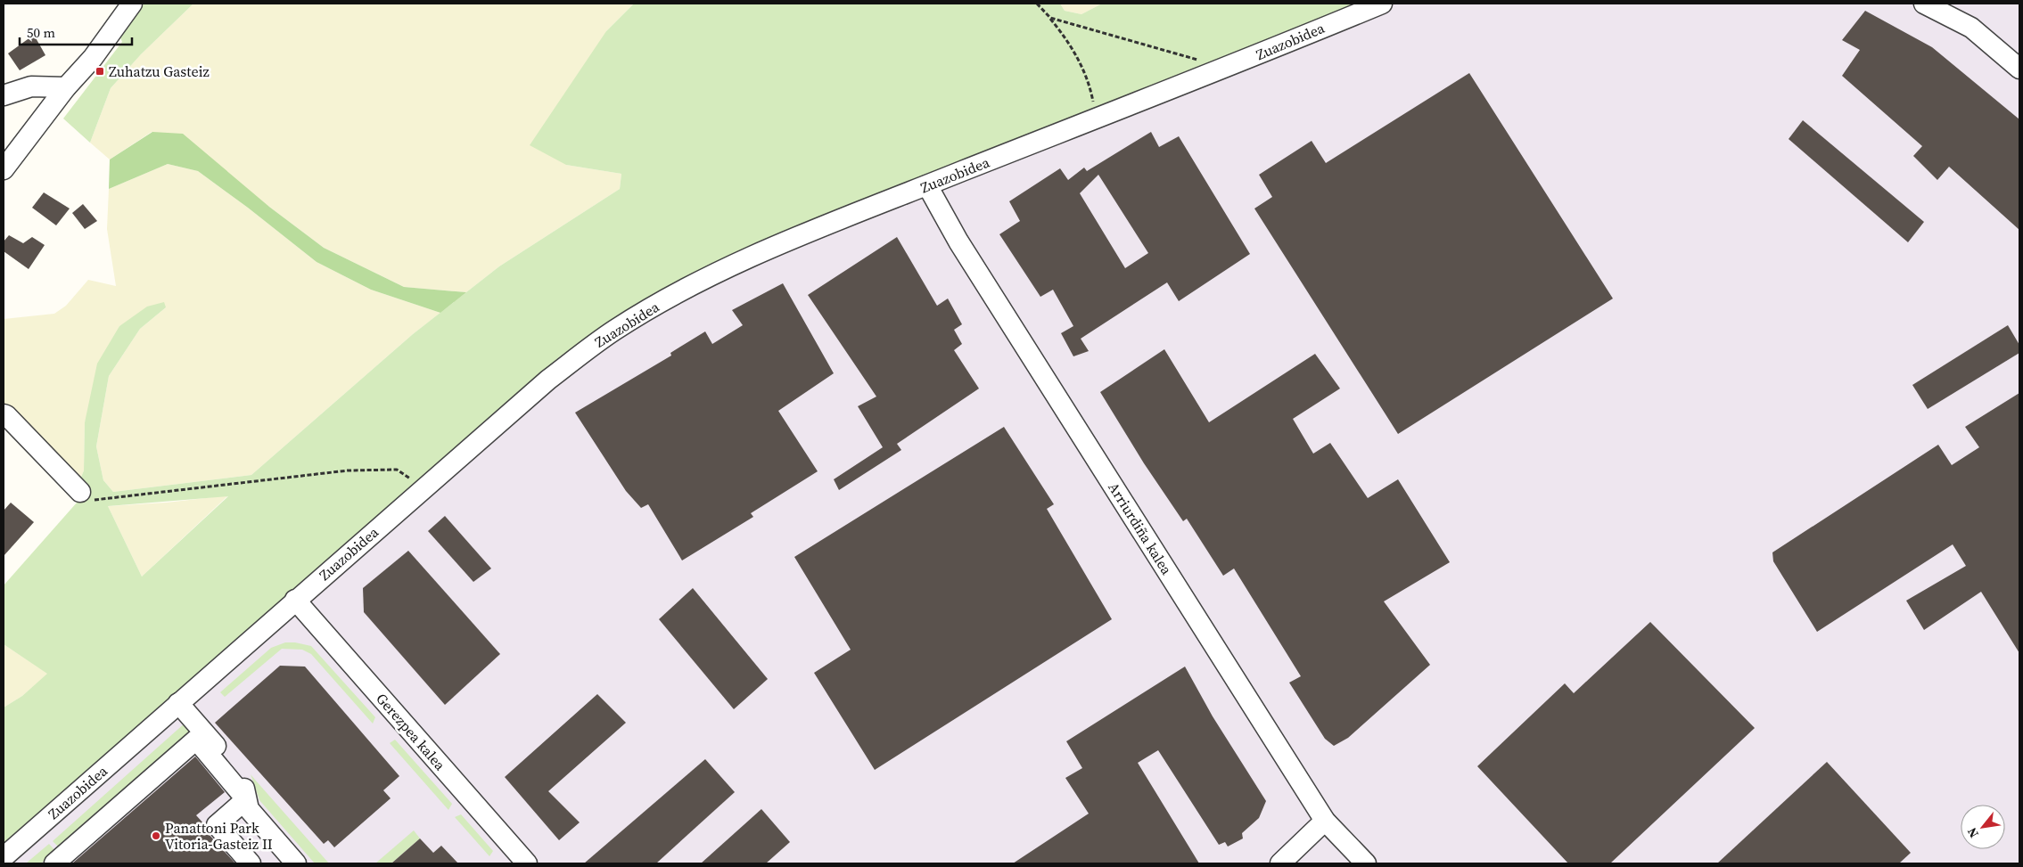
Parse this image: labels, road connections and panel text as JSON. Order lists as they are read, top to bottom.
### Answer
{
  "streets": {
    "street": ["Zuazobidea", "Arriurdiña kalea", "Gerezpea kalea"]
  },
  "crossings": [
    ["Zuazobidea", "Arriurdiña kalea"],
    ["Zuazobidea", "Gerezpea kalea"]
  ],
  "places": {
    "transit": ["Zuhatzu Gasteiz"],
    "other": ["Panattoni Park Vitoria-Gasteiz II"]
  },
  "scale_bar": "50 m",
  "north": "bottom left"
}
